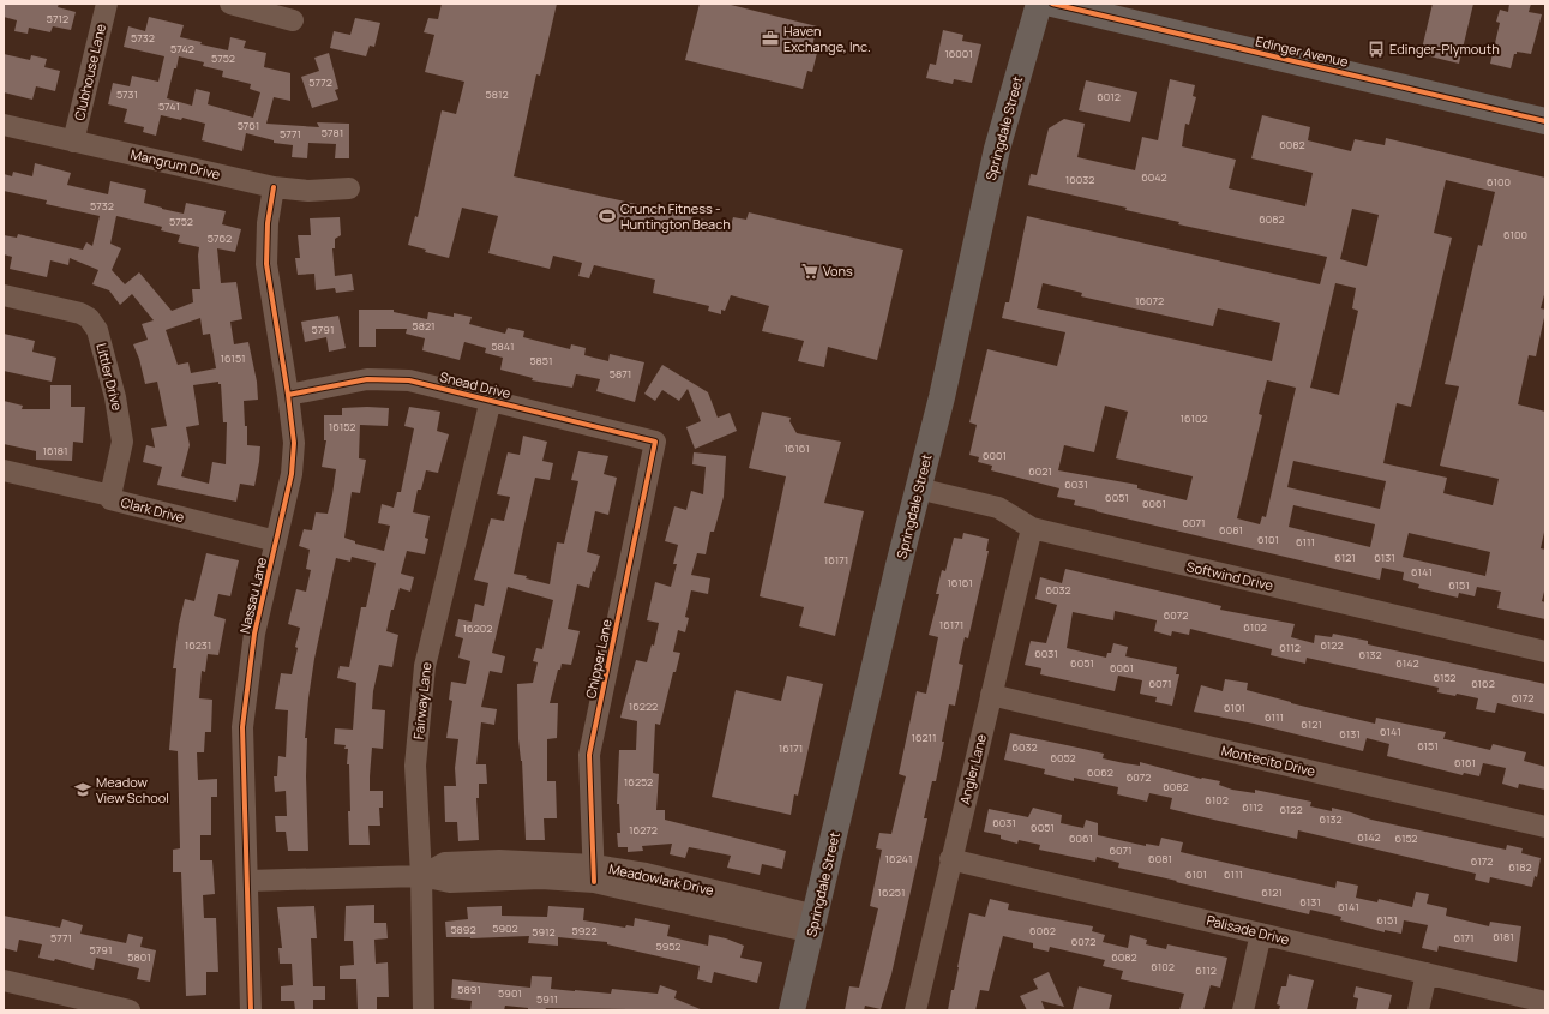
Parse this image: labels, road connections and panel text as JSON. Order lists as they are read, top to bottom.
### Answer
{
  "streets": {
    "main road": ["Edinger Avenue", "Springdale Street"],
    "street": [
      "Clubhouse Lane",
      "Mangrum Drive",
      "Littler Drive",
      "Snead Drive",
      "Clark Drive",
      "Softwind Drive",
      "Nassau Lane",
      "Chipper Lane",
      "Fairway Lane",
      "Montecito Drive",
      "Angler Lane",
      "Meadowlark Drive",
      "Palisade Drive"
    ]
  },
  "crossings": [
    ["Clubhouse Lane", "Mangrum Drive"],
    ["Springdale Street", "Softwind Drive"],
    ["Springdale Street", "Meadowlark Drive"],
    ["Mangrum Drive", "Nassau Lane"],
    ["Littler Drive", "Clark Drive"],
    ["Snead Drive", "Nassau Lane"],
    ["Snead Drive", "Chipper Lane"],
    ["Snead Drive", "Fairway Lane"],
    ["Clark Drive", "Nassau Lane"],
    ["Softwind Drive", "Angler Lane"],
    ["Nassau Lane", "Meadowlark Drive"],
    ["Chipper Lane", "Meadowlark Drive"],
    ["Fairway Lane", "Meadowlark Drive"],
    ["Montecito Drive", "Angler Lane"],
    ["Angler Lane", "Palisade Drive"]
  ],
  "places": {
    "office": ["Haven Exchange, Inc."],
    "bus stop": ["Edinger-Plymouth"],
    "sports": ["Crunch Fitness - Huntington Beach"],
    "supermarket": ["Vons"],
    "school or university": ["Meadow View School"]
  },
  "house_numbers": [
    "5712",
    "5732",
    "5742",
    "16001",
    "5752",
    "5772",
    "5731",
    "5812",
    "6012",
    "5741",
    "5761",
    "5781",
    "5771",
    "6082",
    "6042",
    "16032",
    "6100",
    "5732",
    "6082",
    "5752",
    "6100",
    "5762",
    "16072",
    "5821",
    "5791",
    "5841",
    "16151",
    "5851",
    "5871",
    "16102",
    "16152",
    "16161",
    "16181",
    "6001",
    "6021",
    "6031",
    "6051",
    "6061",
    "6071",
    "6081",
    "6101",
    "6111",
    "6121",
    "6131",
    "16171",
    "6141",
    "16161",
    "6151",
    "6032",
    "6072",
    "16171",
    "6102",
    "16202",
    "16231",
    "6122",
    "6112",
    "6031",
    "6132",
    "6051",
    "6142",
    "6061",
    "6152",
    "6071",
    "6162",
    "6172",
    "16222",
    "6101",
    "6111",
    "6121",
    "6141",
    "6131",
    "16211",
    "6151",
    "6032",
    "16171",
    "6052",
    "6161",
    "6062",
    "6072",
    "16252",
    "6082",
    "6102",
    "6112",
    "6122",
    "6132",
    "6031",
    "6051",
    "16272",
    "6142",
    "6061",
    "6152",
    "6071",
    "16241",
    "6081",
    "6172",
    "6182",
    "6101",
    "6111",
    "16251",
    "6121",
    "6131",
    "6141",
    "6151",
    "5902",
    "5892",
    "5922",
    "6062",
    "5912",
    "6181",
    "5771",
    "6171",
    "6072",
    "5952",
    "5791",
    "5801",
    "6082",
    "6102",
    "6112",
    "5891",
    "5901",
    "5911"
  ]
}
